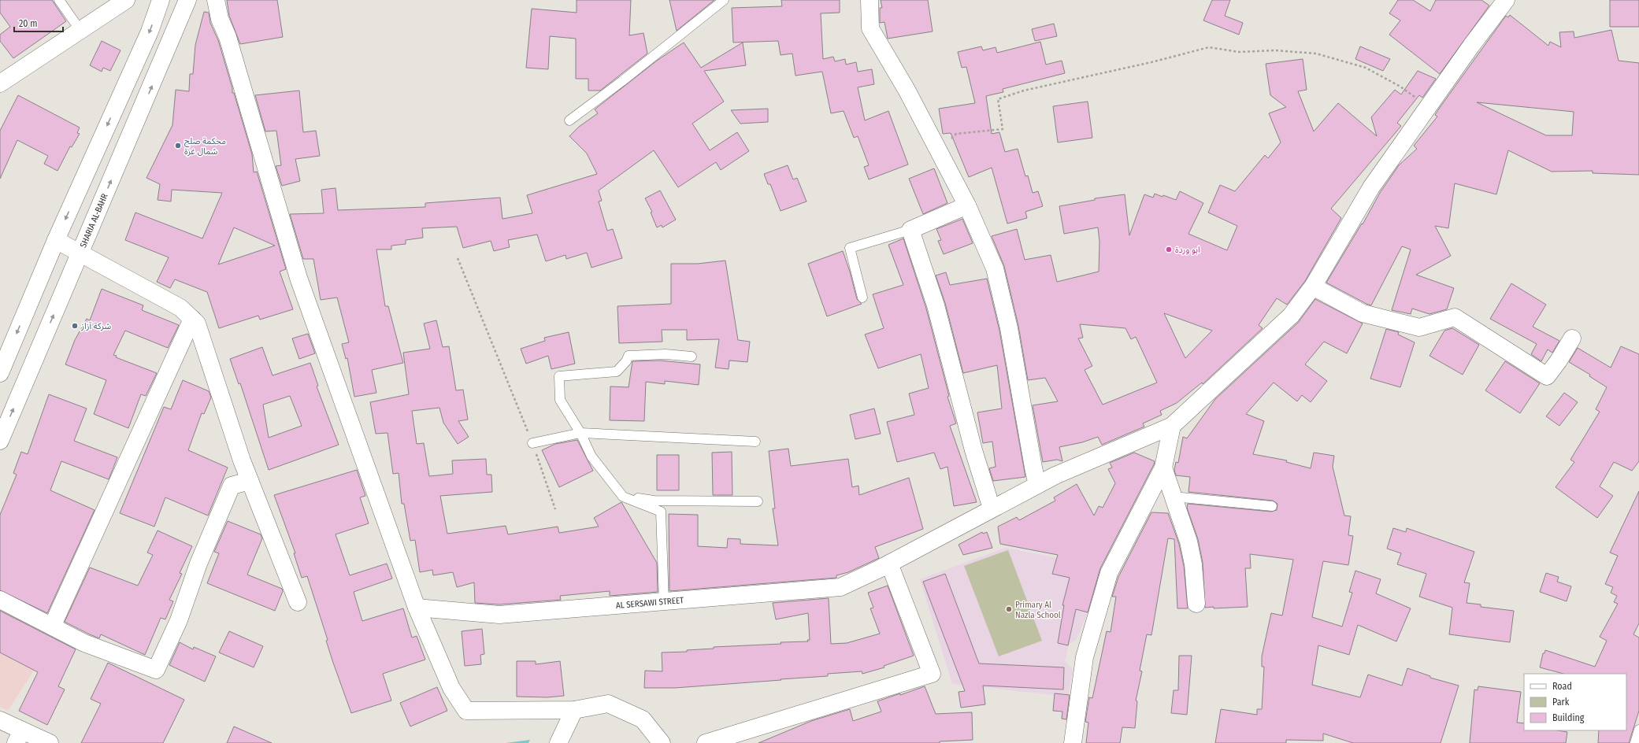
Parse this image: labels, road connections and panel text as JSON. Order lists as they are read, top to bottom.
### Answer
{
  "streets": {
    "street": ["SHARIA AL-BAHR", "AL SERSAWI STREET"]
  },
  "places": [
    "محكمة صلح شمال غزة",
    "ابو وردة",
    "شركة آزاز",
    "Primary Al Nazla School"
  ],
  "legend": ["Road", "Park", "Building"],
  "scale_bar": "20 m"
}
